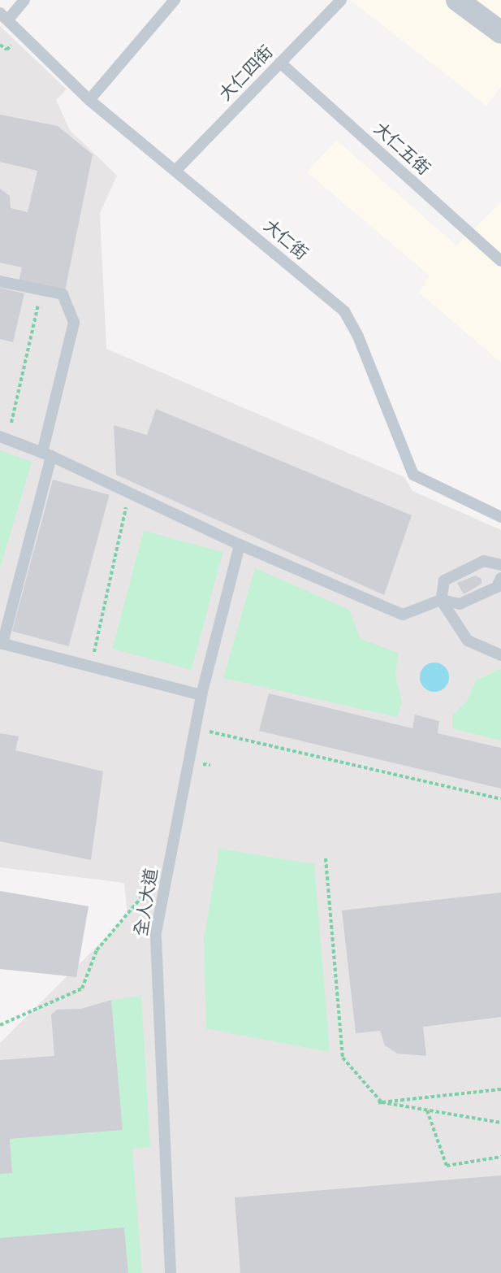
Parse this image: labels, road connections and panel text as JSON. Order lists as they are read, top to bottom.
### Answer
{
  "streets": {
    "lane": [
      "大仁四街",
      "大仁五街",
      "大仁街",
      "全人大道"
    ]
  },
  "crossings": [
    ["大仁四街", "大仁五街"],
    ["大仁四街", "大仁街"]
  ]
}
